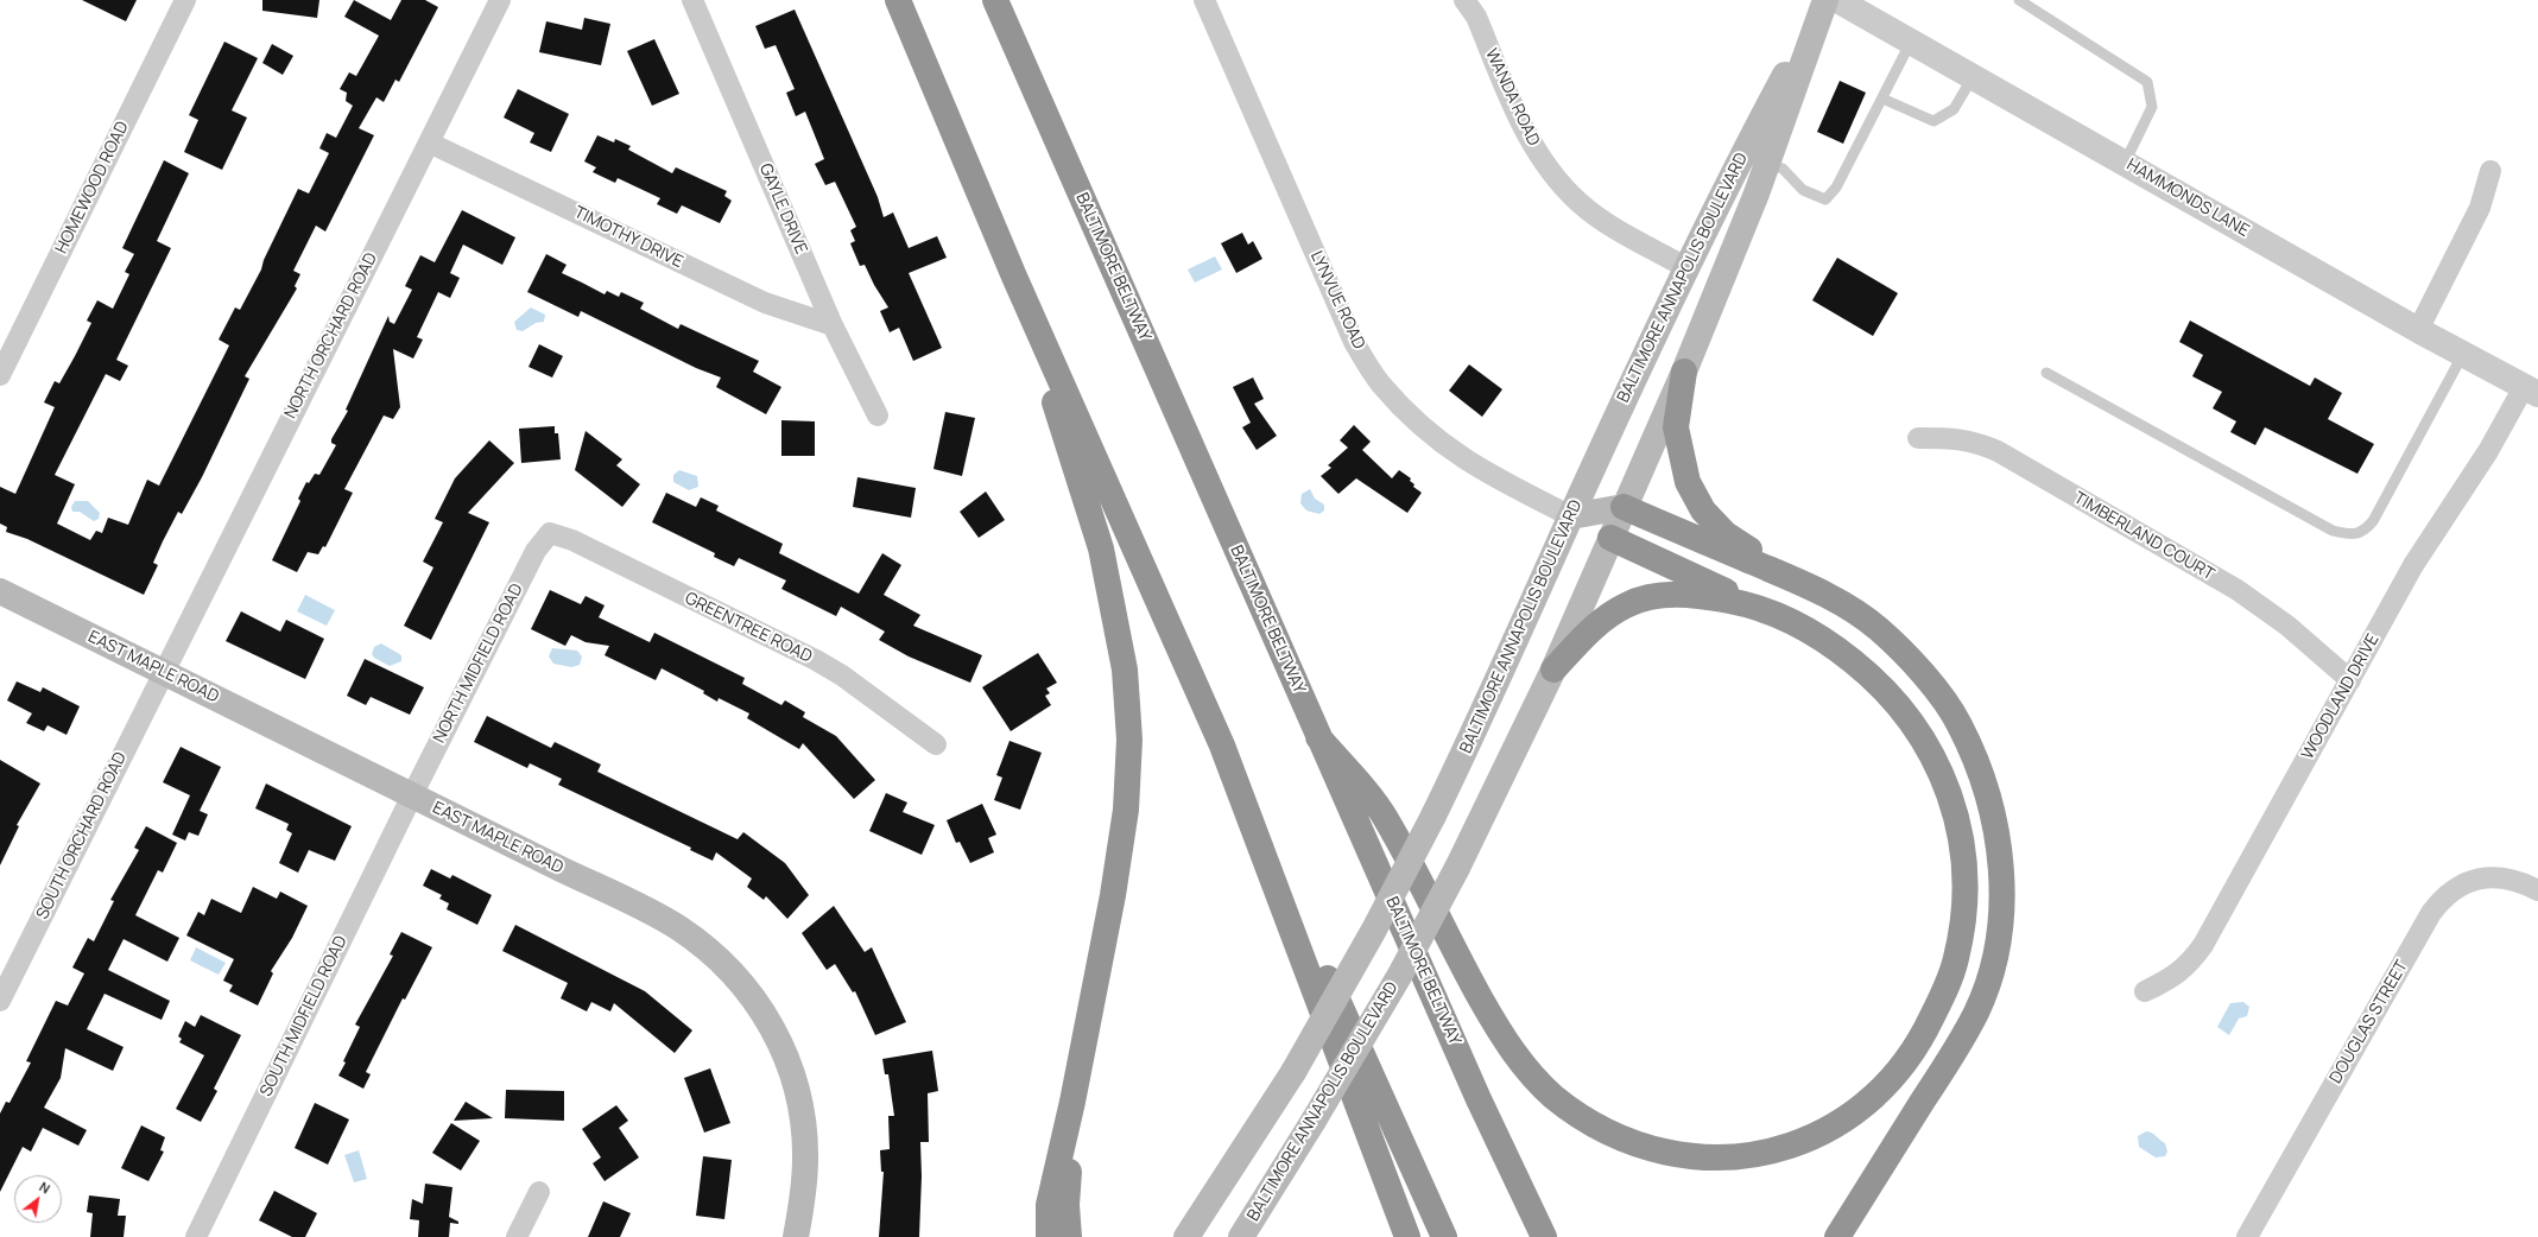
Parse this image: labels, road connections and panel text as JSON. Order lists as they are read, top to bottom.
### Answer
{
  "streets": {
    "highway": ["BALTIMORE BELTWAY"],
    "main road": ["BALTIMORE ANNAPOLIS BOULEVARD", "EAST MAPLE ROAD"],
    "street": [
      "WANDA ROAD",
      "HOMEWOOD ROAD",
      "HAMMONDS LANE",
      "GAYLE DRIVE",
      "TIMOTHY DRIVE",
      "LYNVUE ROAD",
      "NORTH ORCHARD ROAD",
      "TIMBERLAND COURT",
      "GREENTREE ROAD",
      "NORTH MIDFIELD ROAD",
      "WOODLAND DRIVE",
      "SOUTH ORCHARD ROAD",
      "SOUTH MIDFIELD ROAD",
      "DOUGLAS STREET"
    ]
  },
  "crossings": [
    ["WANDA ROAD", "BALTIMORE ANNAPOLIS BOULEVARD"],
    ["HAMMONDS LANE", "WOODLAND DRIVE"],
    ["GAYLE DRIVE", "TIMOTHY DRIVE"],
    ["TIMOTHY DRIVE", "NORTH ORCHARD ROAD"],
    ["BALTIMORE ANNAPOLIS BOULEVARD", "LYNVUE ROAD"],
    ["NORTH ORCHARD ROAD", "EAST MAPLE ROAD"],
    ["NORTH ORCHARD ROAD", "SOUTH ORCHARD ROAD"],
    ["TIMBERLAND COURT", "WOODLAND DRIVE"],
    ["GREENTREE ROAD", "NORTH MIDFIELD ROAD"],
    ["NORTH MIDFIELD ROAD", "EAST MAPLE ROAD"],
    ["NORTH MIDFIELD ROAD", "SOUTH MIDFIELD ROAD"],
    ["EAST MAPLE ROAD", "SOUTH ORCHARD ROAD"],
    ["EAST MAPLE ROAD", "SOUTH MIDFIELD ROAD"]
  ],
  "north": "top right"
}
